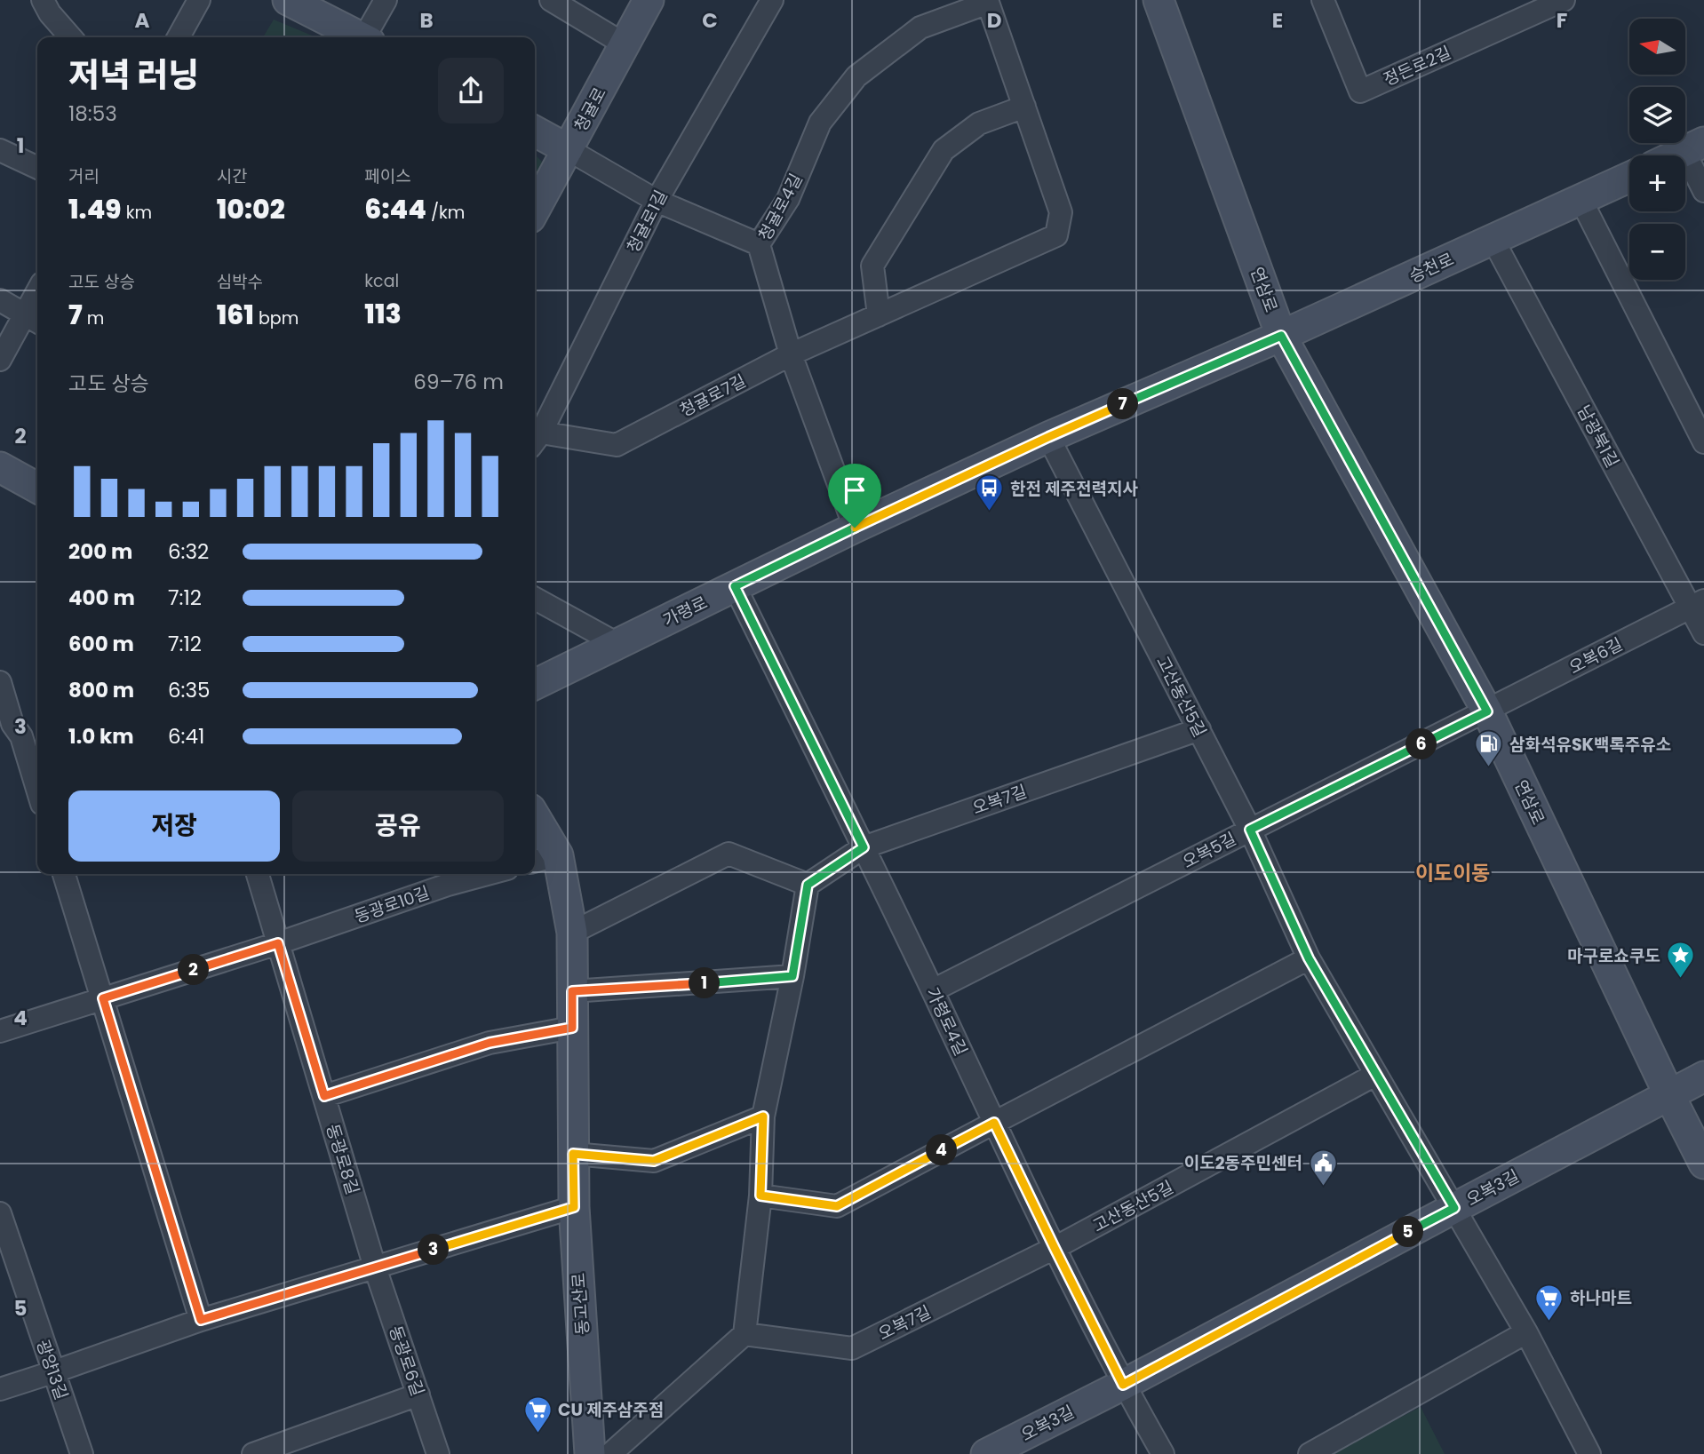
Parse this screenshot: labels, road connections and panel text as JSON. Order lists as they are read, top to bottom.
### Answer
{
  "streets": {
    "main road": [
      "청귤로",
      "승천로",
      "연삼로",
      "가령로",
      "오복3길",
      "동고산로"
    ],
    "street": [
      "정든로2길",
      "청귤로4길",
      "청귤로1길",
      "청귤로7길",
      "남광북1길",
      "오복6길",
      "고산동산5길",
      "오복7길",
      "오복5길",
      "동광로10길",
      "가령로4길",
      "동광로8길",
      "동광로6길",
      "광양13길"
    ]
  },
  "crossings": [
    ["청귤로4길", "청귤로7길"],
    ["청귤로4길", "가령로"],
    ["청귤로1길", "청귤로7길"],
    ["승천로", "연삼로"],
    ["승천로", "남광북1길"],
    ["승천로", "가령로"],
    ["연삼로", "가령로"],
    ["연삼로", "오복6길"],
    ["연삼로", "오복5길"],
    ["연삼로", "오복3길"],
    ["남광북1길", "오복6길"],
    ["가령로", "고산동산5길"],
    ["가령로", "가령로4길"],
    ["오복6길", "오복5길"],
    ["고산동산5길", "오복7길"],
    ["고산동산5길", "오복5길"],
    ["고산동산5길", "가령로4길"],
    ["고산동산5길", "오복3길"],
    ["오복7길", "가령로4길"],
    ["오복5길", "가령로4길"],
    ["동광로10길", "동광로8길"],
    ["가령로4길", "오복3길"],
    ["동광로8길", "동광로6길"]
  ],
  "districts": ["이도이동"],
  "places": {
    "bus stop": ["한전 제주전력지사"],
    "fuel station": ["삼화석유SK백록주유소"],
    "place": ["마구로쇼쿠도"],
    "public building": ["이도2동주민센터"],
    "supermarket": ["하나마트", "CU 제주삼주점"]
  },
  "north": "left",
  "page": {
    "map_buttons": ["+", "−"],
    "heading": ["저녁 러닝", "18:53"],
    "stats": [
      ["거리", "1.49 km"],
      ["시간", "10:02"],
      ["페이스", "6:44 /km"],
      ["고도 상승", "7 m"],
      ["심박수", "161 bpm"],
      ["kcal", "113"]
    ],
    "chart": ["고도 상승", "69–76 m"],
    "pins": [
      "7",
      "6",
      "2",
      "1",
      "4",
      "5",
      "3"
    ],
    "list": [
      {
        "name": "200 m",
        "note": "6:32"
      },
      {
        "name": "400 m",
        "note": "7:12"
      },
      {
        "name": "600 m",
        "note": "7:12"
      },
      {
        "name": "800 m",
        "note": "6:35"
      },
      {
        "name": "1.0 km",
        "note": "6:41"
      }
    ],
    "buttons": ["저장", "공유"]
  },
  "grid": {
    "columns": [
      "A",
      "B",
      "C",
      "D",
      "E",
      "F"
    ],
    "rows": [
      "1",
      "2",
      "3",
      "4",
      "5"
    ]
  }
}
